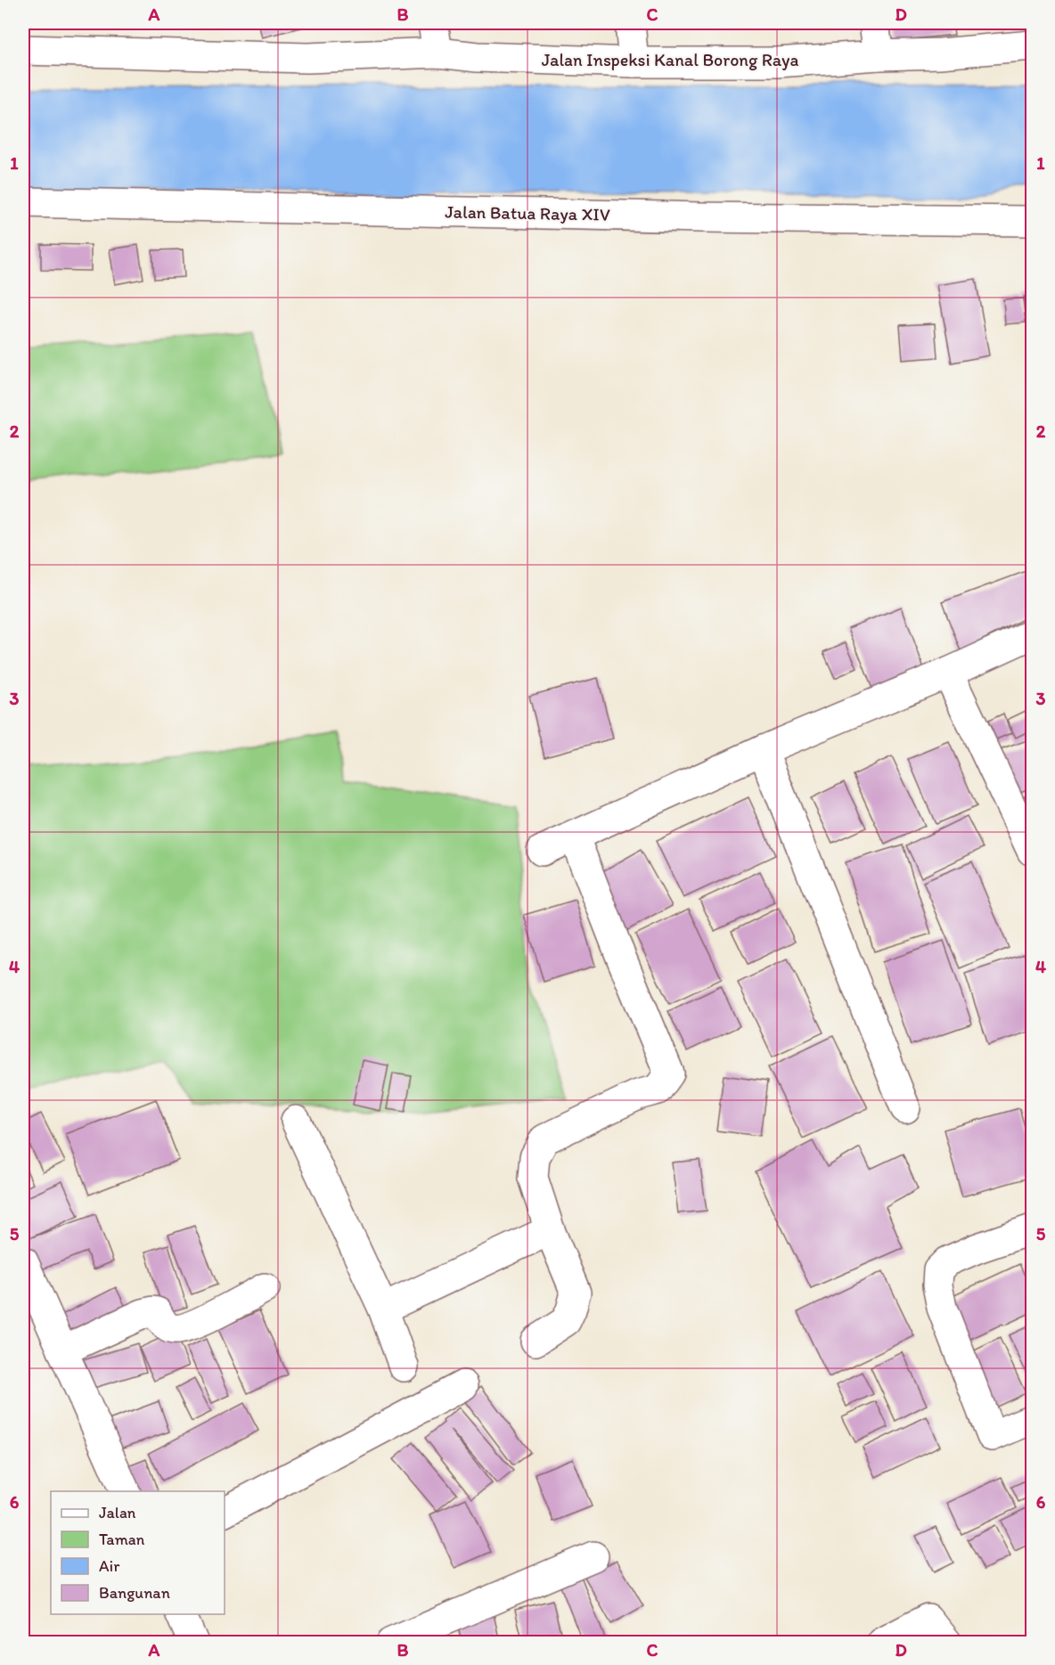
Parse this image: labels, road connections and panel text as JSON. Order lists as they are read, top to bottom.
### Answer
{
  "streets": {
    "street": ["Jalan Inspeksi Kanal Borong Raya", "Jalan Batua Raya XIV"]
  },
  "legend": [
    "Jalan",
    "Taman",
    "Air",
    "Bangunan"
  ],
  "grid": {
    "columns": [
      "A",
      "B",
      "C",
      "D"
    ],
    "rows": [
      "1",
      "2",
      "3",
      "4",
      "5",
      "6"
    ]
  }
}
